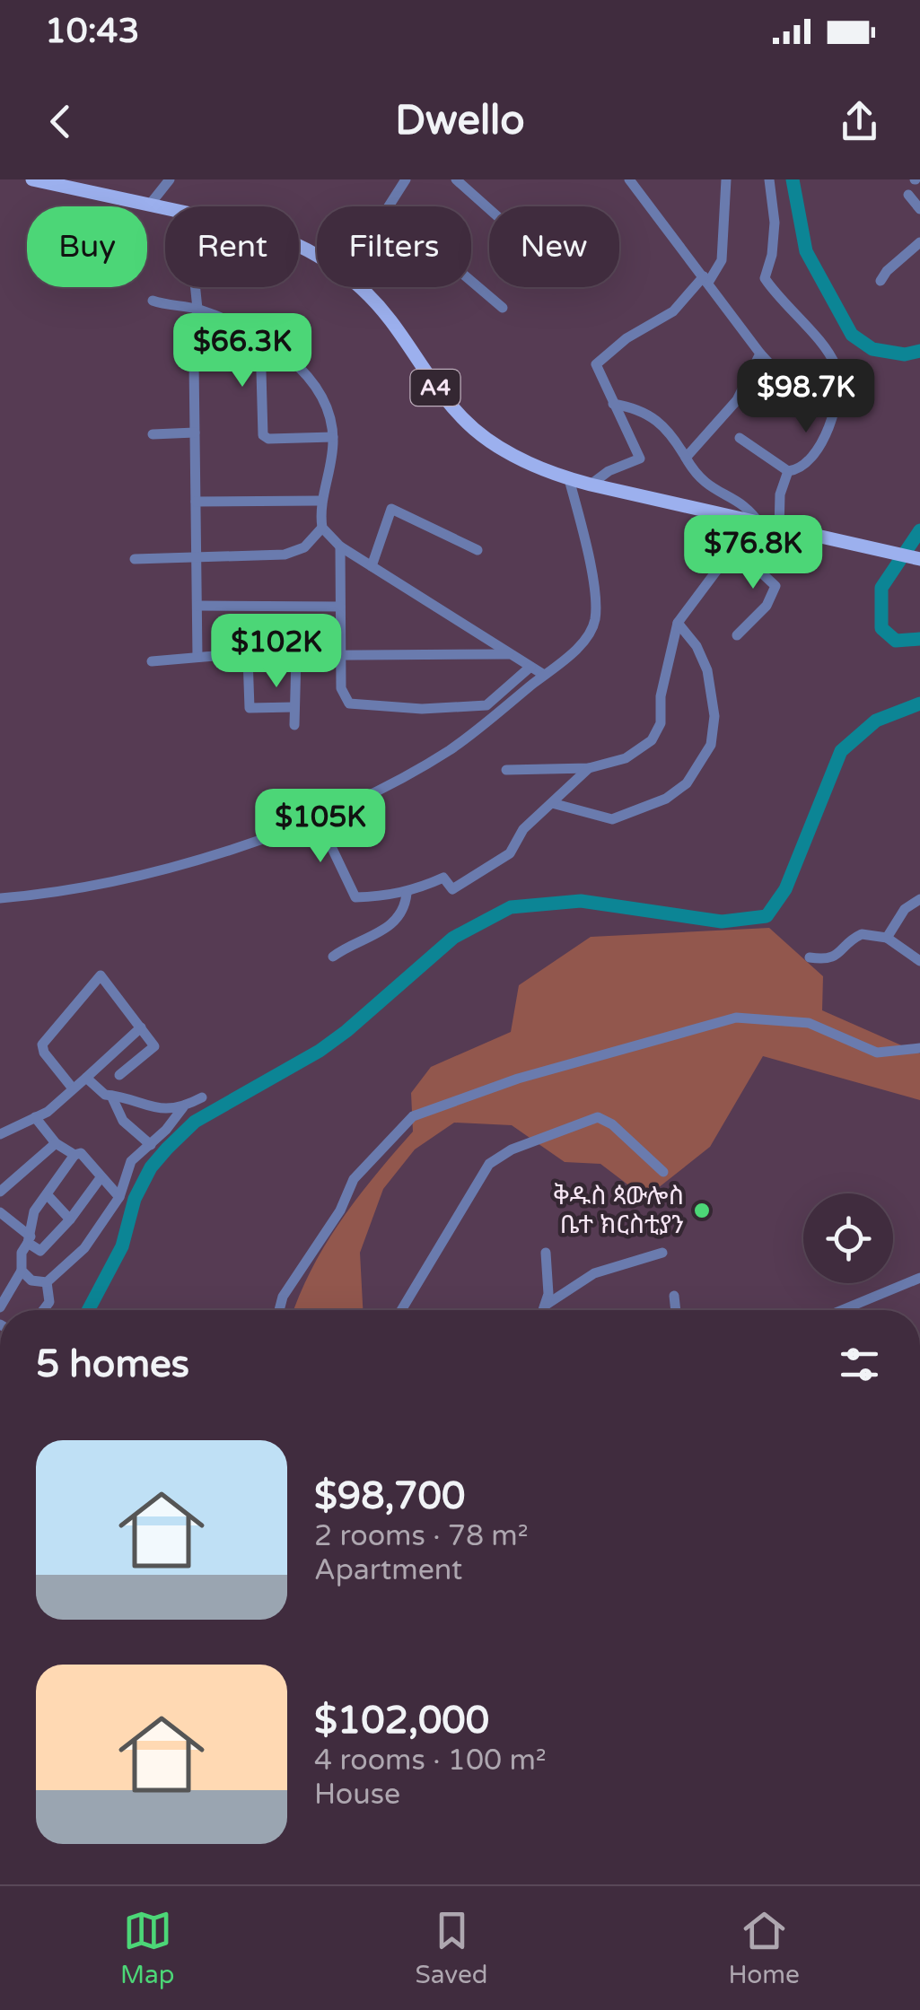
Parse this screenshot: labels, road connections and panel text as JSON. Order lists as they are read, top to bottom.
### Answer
{
  "streets": {
    "main road": ["A4"]
  },
  "places": ["ቅዱስ ጳውሎስ ቤተ ክርስቲያን"],
  "page": {
    "status": "10:43",
    "header": "Dwello",
    "chip": [
      "Buy",
      "Rent",
      "Filters",
      "New"
    ],
    "price": [
      "$66.3K",
      "$98.7K",
      "$76.8K",
      "$102K",
      "$105K"
    ],
    "heading": "5 homes",
    "list": [
      {
        "name": "$98,700",
        "note": "2 rooms · 78 m² · Apartment"
      },
      {
        "name": "$102,000",
        "note": "4 rooms · 100 m² · House"
      }
    ],
    "tabs": ["Map", "Saved", "Home"]
  }
}
